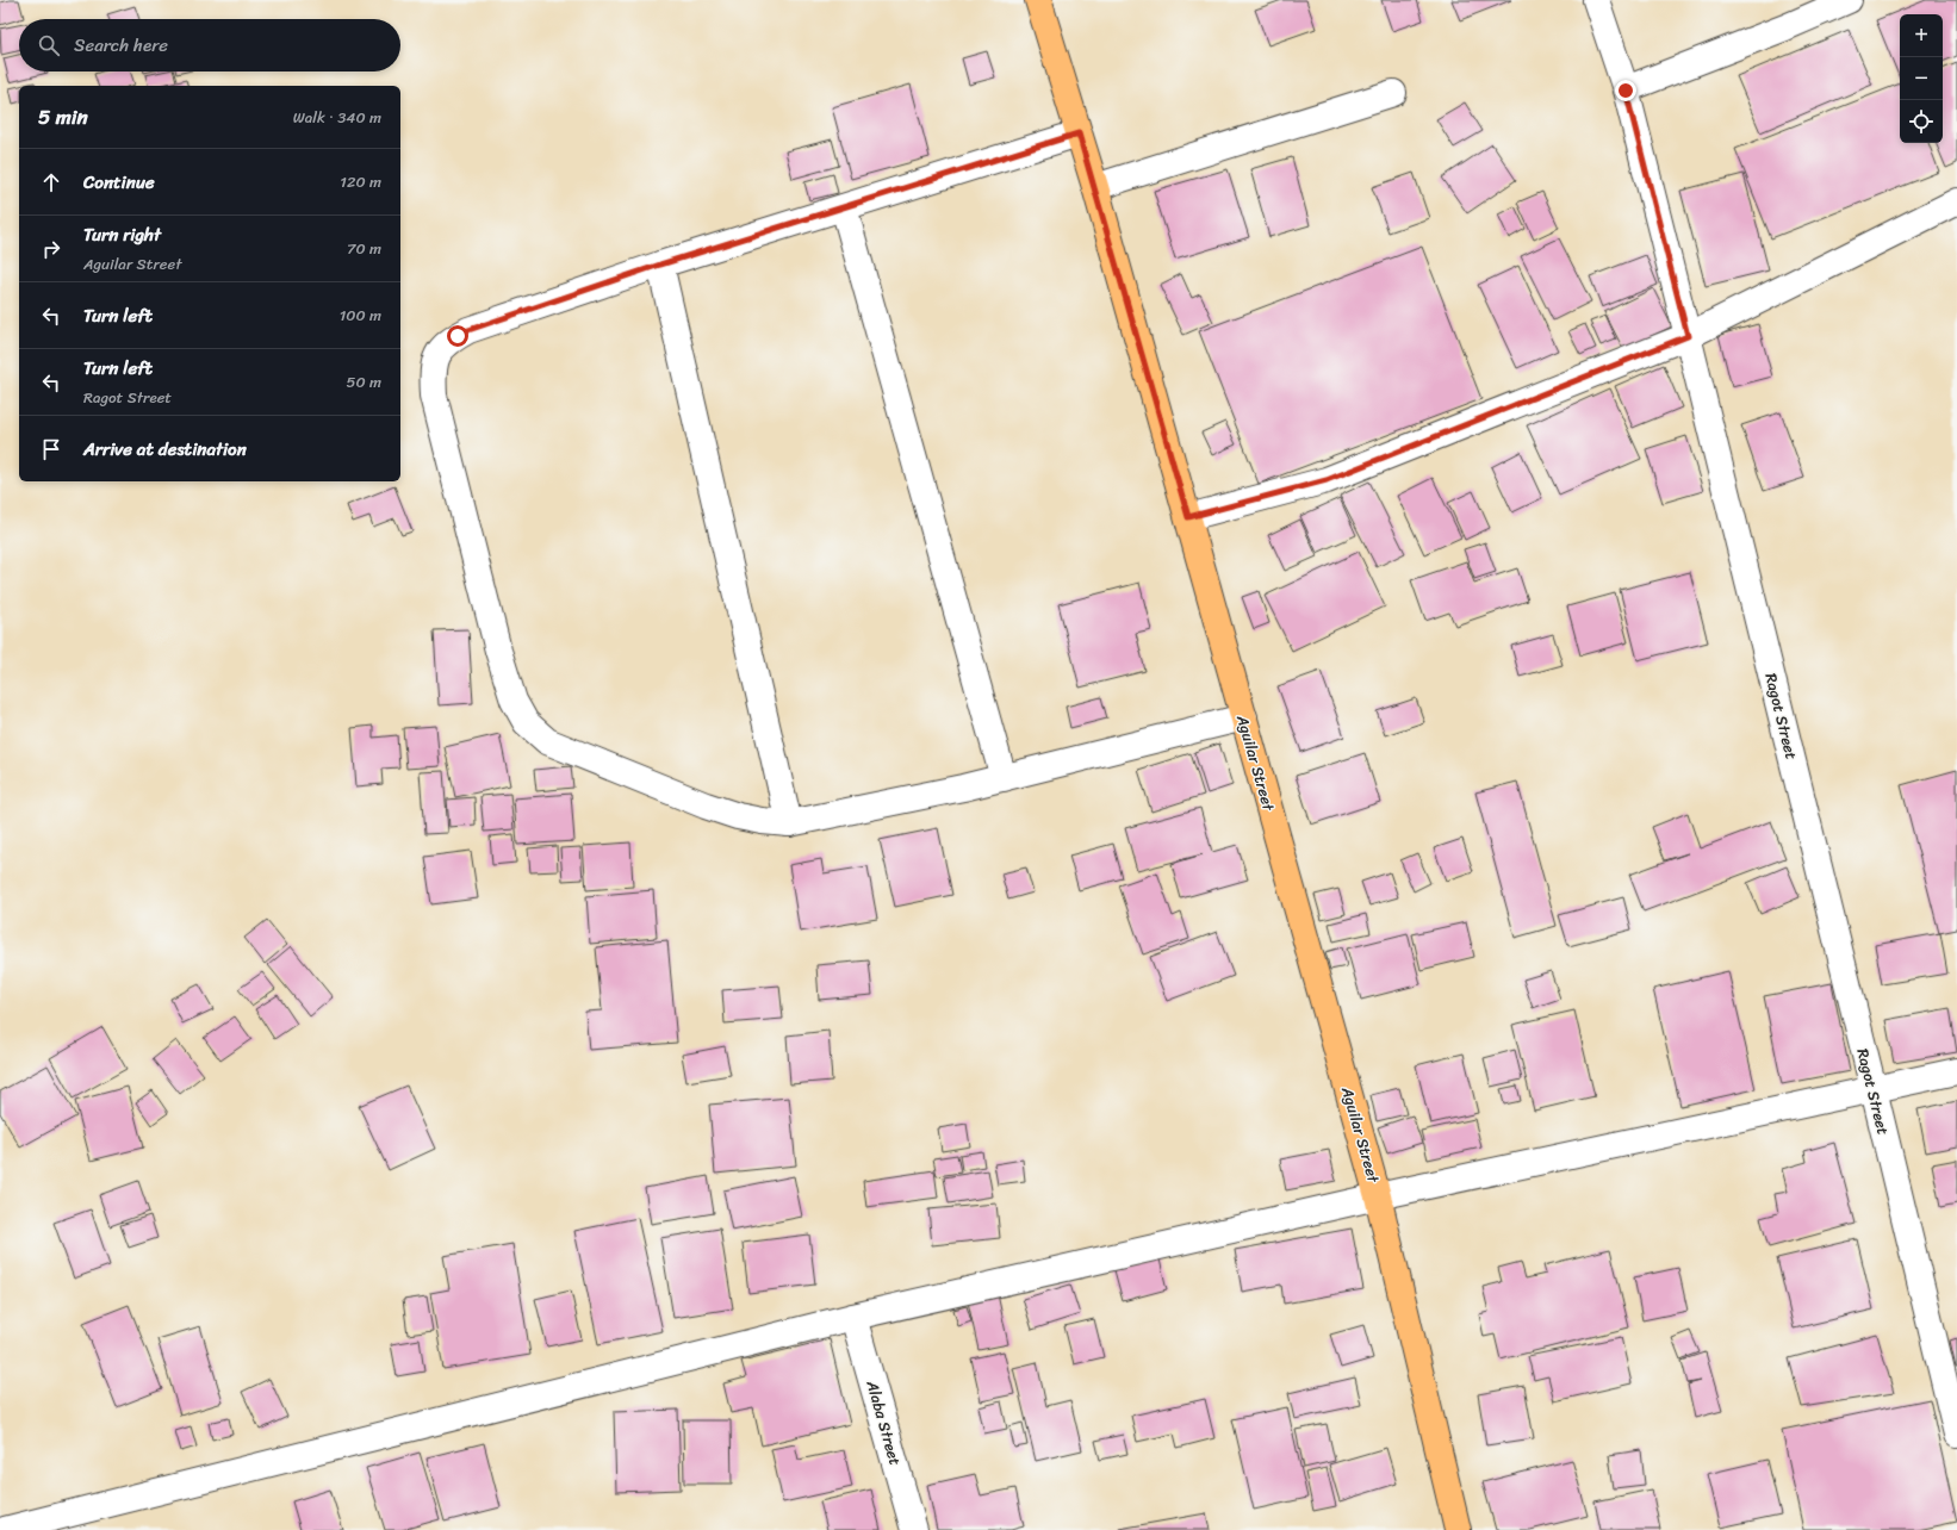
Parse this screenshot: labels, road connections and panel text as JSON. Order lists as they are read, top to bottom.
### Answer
{
  "streets": {
    "main road": ["Aguilar Street"],
    "street": ["Ragot Street", "Alaba Street"]
  },
  "page": {
    "map_buttons": ["+", "−"],
    "search": "Search here",
    "heading": ["5 min", "Walk · 340 m"],
    "list": [
      ["Continue", "120 m"],
      ["Turn right", "Aguilar Street", "70 m"],
      ["Turn left", "100 m"],
      ["Turn left", "Ragot Street", "50 m"],
      "Arrive at destination"
    ]
  }
}
